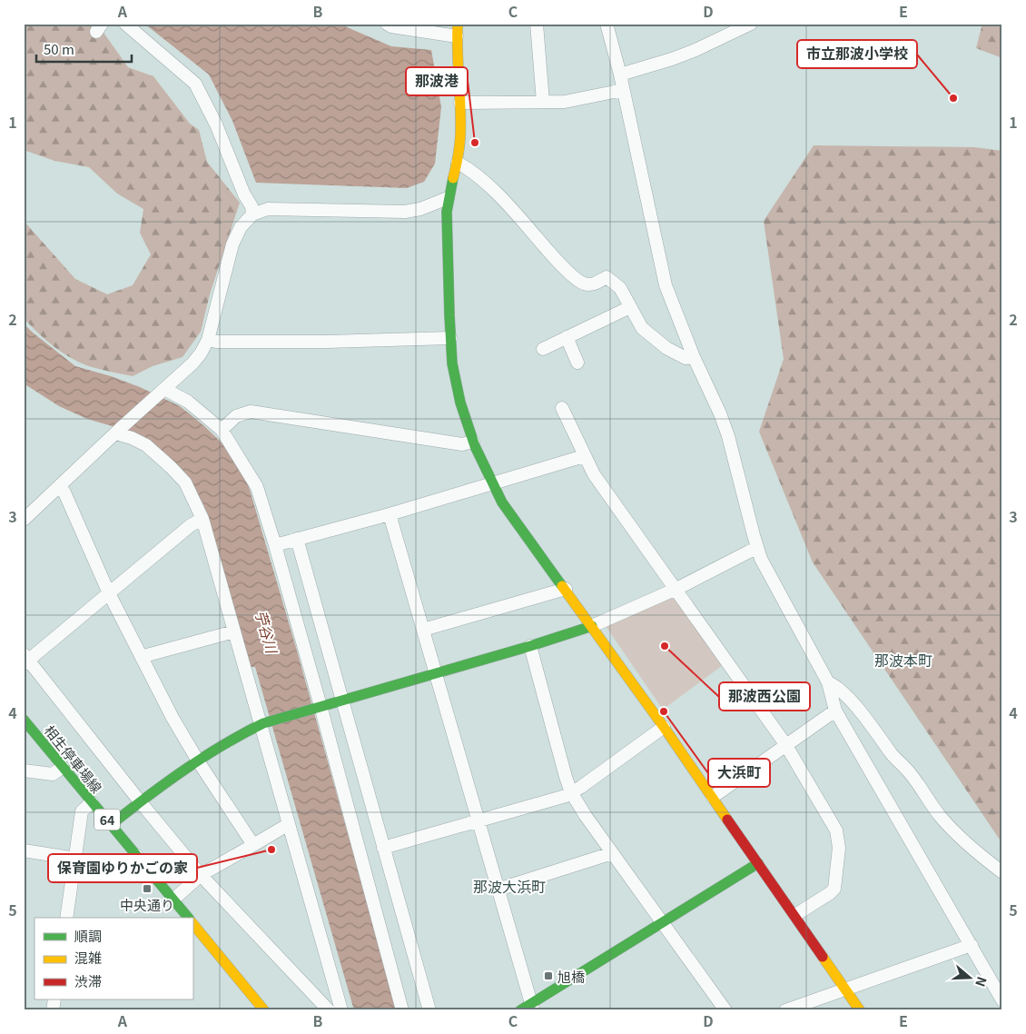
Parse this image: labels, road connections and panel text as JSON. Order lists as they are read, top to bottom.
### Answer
{
  "streets": {
    "street": ["相生停車場線", "64"]
  },
  "districts": ["那波本町", "那波大浜町"],
  "water": ["苧谷川"],
  "places": {
    "other": [
      "市立那波小学校",
      "那波港",
      "那波西公園",
      "大浜町",
      "保育園ゆりかごの家"
    ],
    "transit": ["中央通り", "旭橋"]
  },
  "legend": ["順調", "混雑", "渋滞"],
  "scale_bar": "50 m",
  "north": "right",
  "grid": {
    "columns": [
      "A",
      "B",
      "C",
      "D",
      "E"
    ],
    "rows": [
      "1",
      "2",
      "3",
      "4",
      "5"
    ]
  }
}
